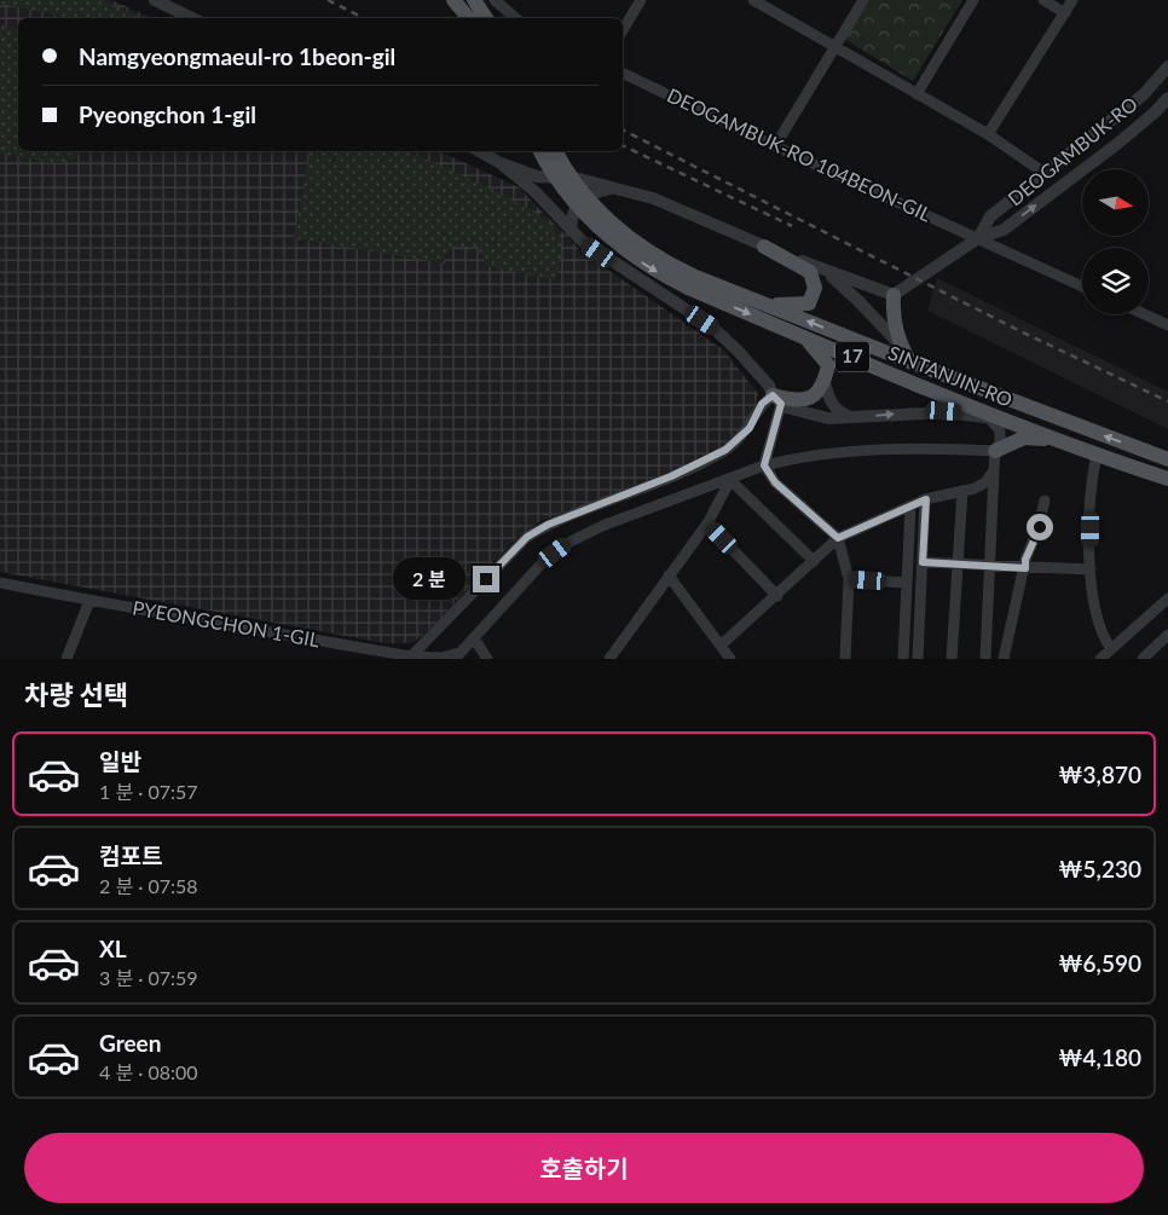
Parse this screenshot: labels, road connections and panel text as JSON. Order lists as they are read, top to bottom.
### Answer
{
  "streets": {
    "main road": ["17", "SINTANJIN-RO"],
    "street": ["DEOGAMBUK-RO", "DEOGAMBUK-RO 104BEON-GIL", "PYEONGCHON 1-GIL"]
  },
  "crossings": [
    ["DEOGAMBUK-RO", "DEOGAMBUK-RO 104BEON-GIL"],
    ["17", "SINTANJIN-RO"]
  ],
  "north": "right",
  "page": {
    "banner": ["Namgyeongmaeul-ro 1beon-gil", "Pyeongchon 1-gil"],
    "bubble": "2 분",
    "heading": "차량 선택",
    "list": [
      {
        "name": "일반",
        "note": "1 분 · 07:57",
        "value": "₩3,870"
      },
      {
        "name": "컴포트",
        "note": "2 분 · 07:58",
        "value": "₩5,230"
      },
      {
        "name": "XL",
        "note": "3 분 · 07:59",
        "value": "₩6,590"
      },
      {
        "name": "Green",
        "note": "4 분 · 08:00",
        "value": "₩4,180"
      }
    ],
    "buttons": "호출하기"
  }
}
